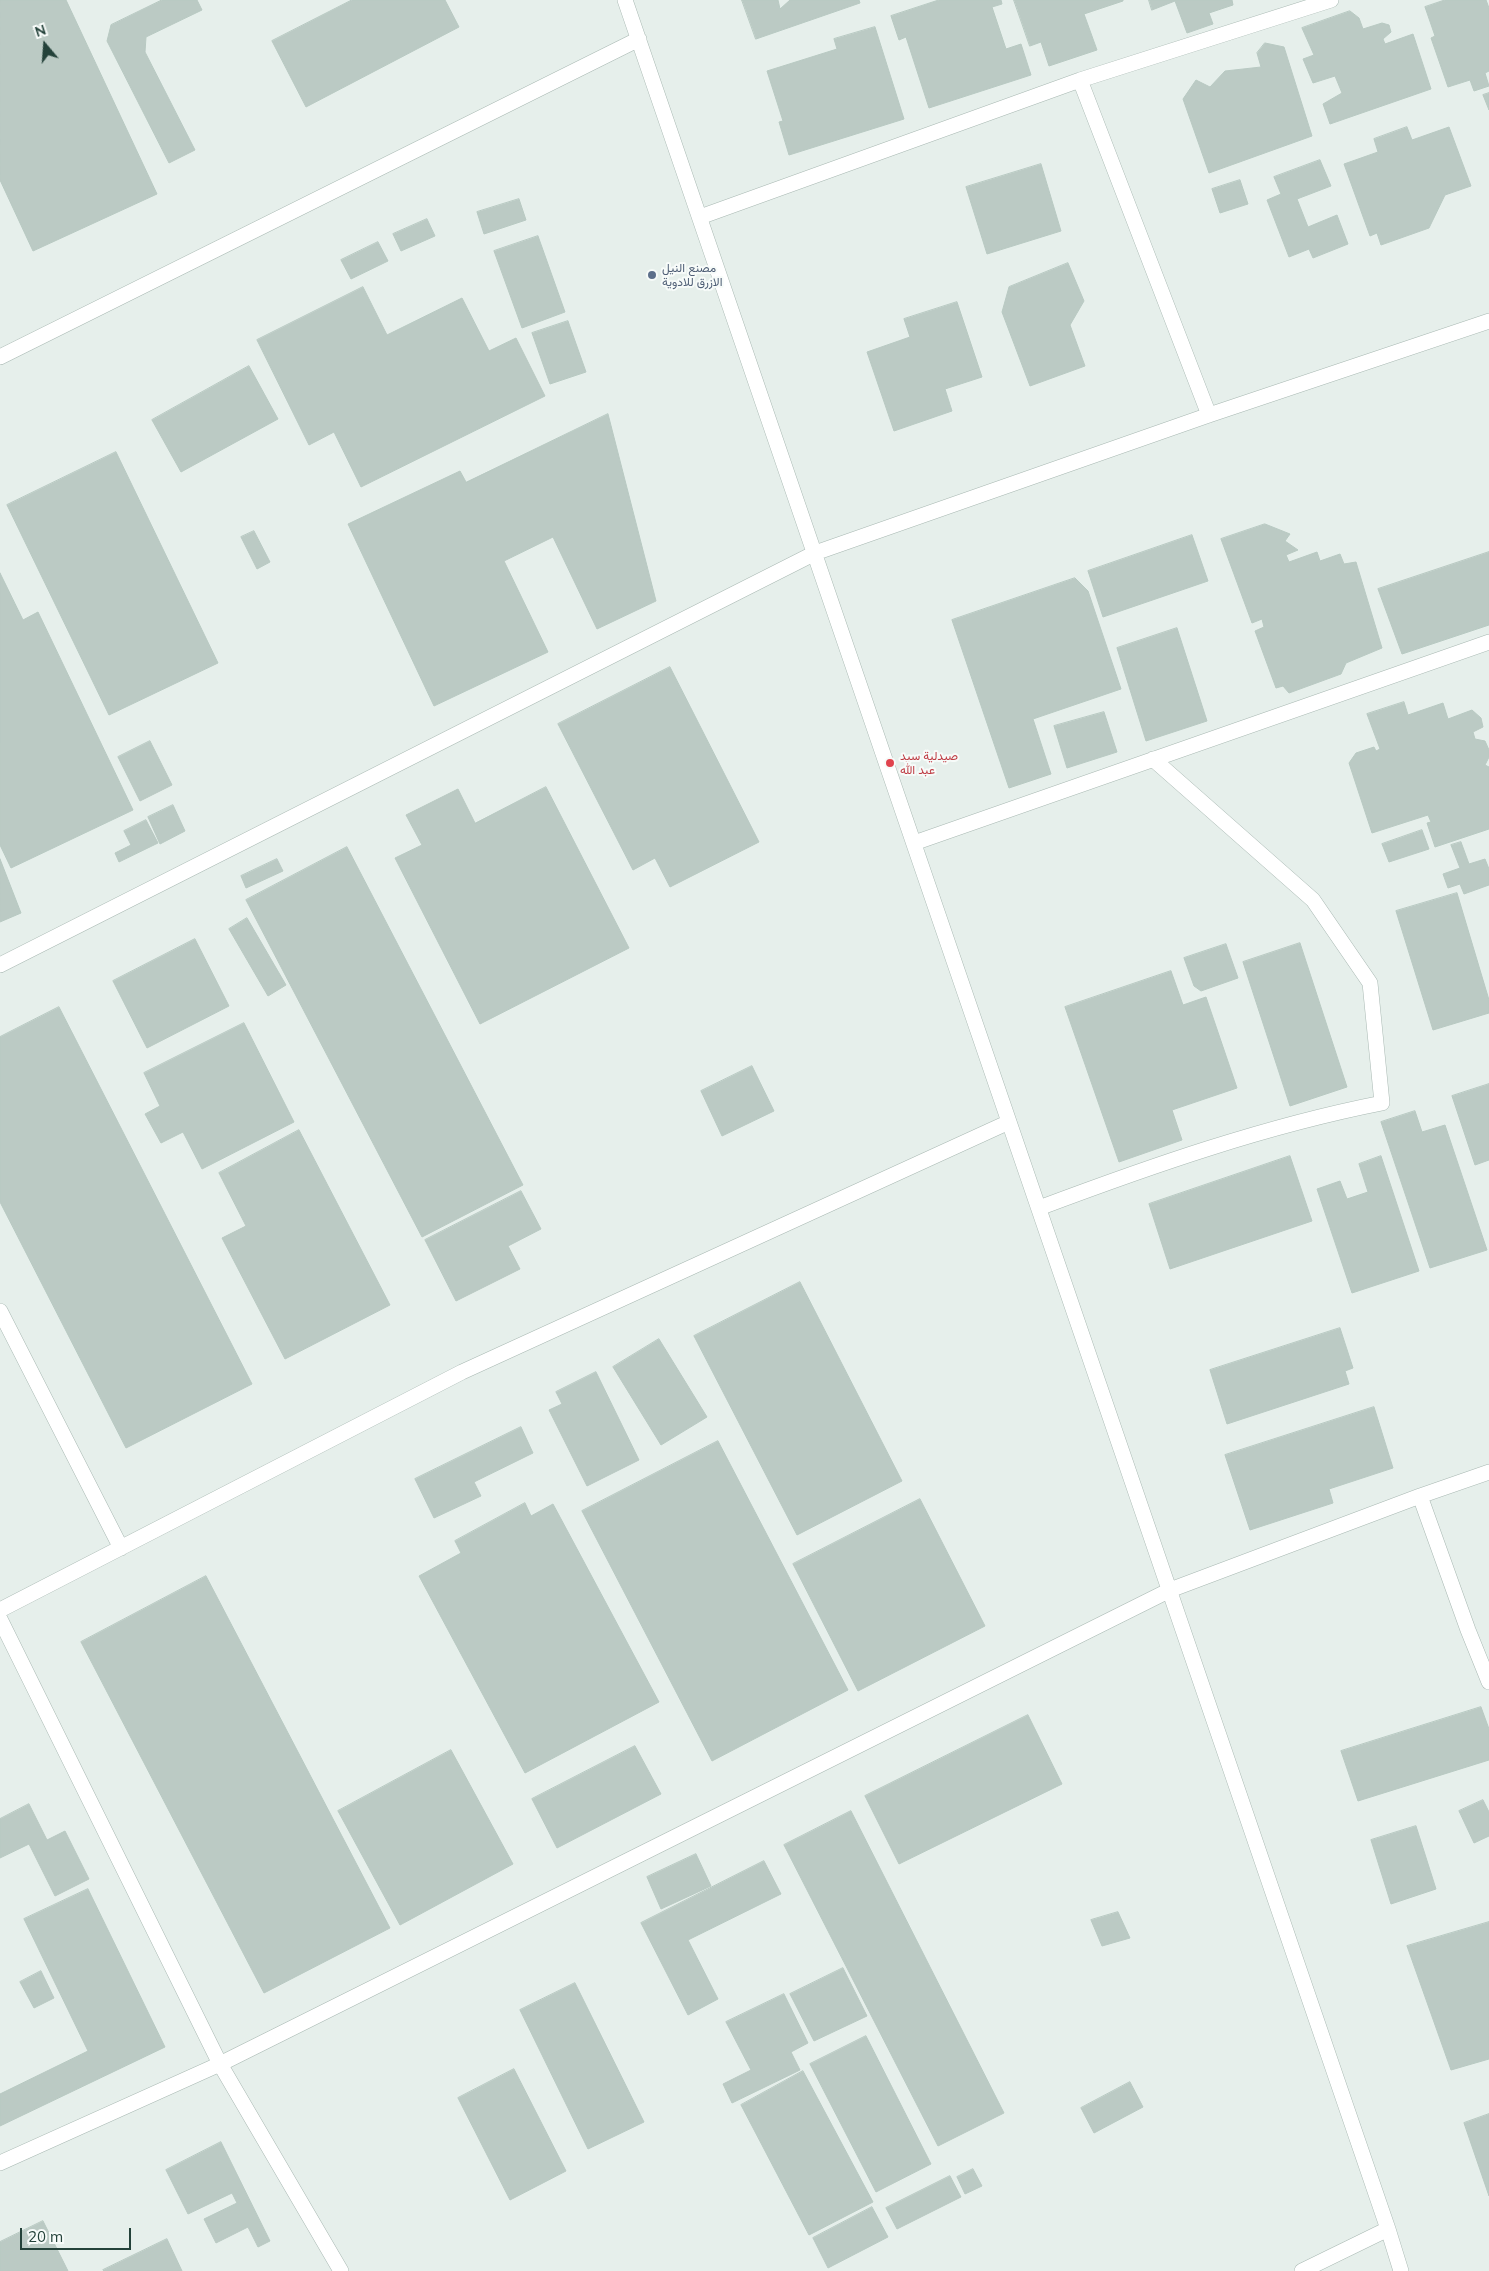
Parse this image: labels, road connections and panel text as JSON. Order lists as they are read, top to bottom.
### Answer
{
  "places": ["مصنع النيل الازرق للادوية", "صيدلية سيد عبد الله"],
  "scale_bar": "20 m",
  "north": "top"
}
